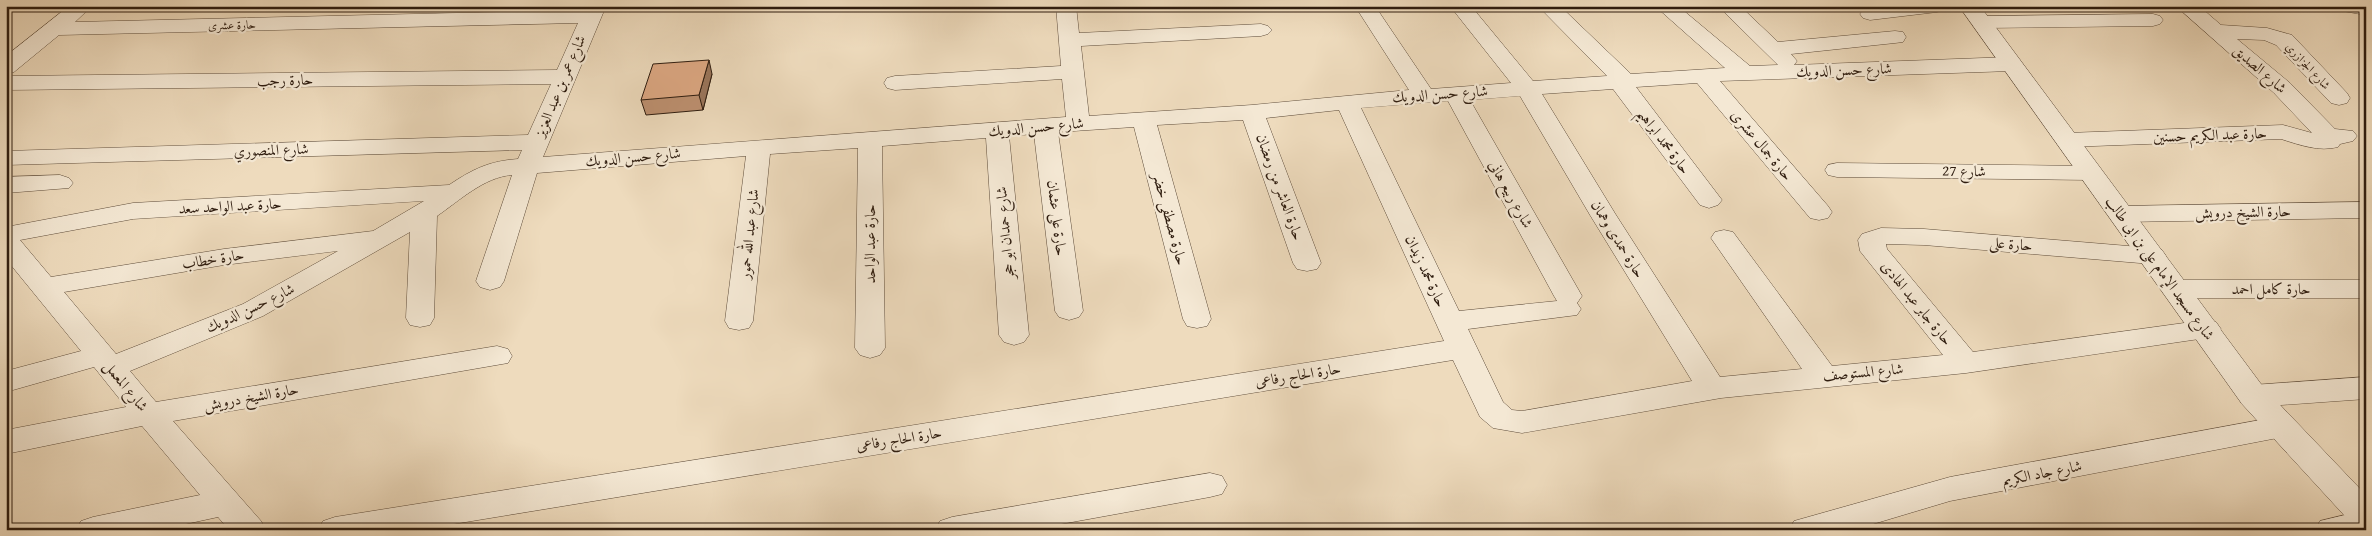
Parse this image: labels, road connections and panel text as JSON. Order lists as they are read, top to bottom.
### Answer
{
  "streets": {
    "street": [
      "حارة عشرى",
      "شارع الجزازري",
      "شارع الصديق",
      "شارع حسن الدويك",
      "حارة رجب",
      "شارع عمر بن عبد العزيز",
      "حارة عبد الكريم حسنين",
      "حارة محمد ابراهيم",
      "حارة جمال عشرى",
      "شارع المنصوري",
      "شارع 27",
      "حارة العاشر من رمضان",
      "شارع ربيع هاني",
      "حارة عبد الواحد سعد",
      "حارة الشيخ درويش",
      "حارة على عثمان",
      "حارة مصطفى خضر",
      "شارع حمدان ابو حجر",
      "شارع عبد الله حمور",
      "حارة حمدى وهمان",
      "حارة عبد الواحد",
      "حارة على",
      "حارة خطاب",
      "شارع مسجد الإمام على بن ابى طالب",
      "حارة محمد زيدان",
      "حارة كامل احمد",
      "حارة جابر عبد الهادى",
      "شارع المستوصف",
      "حارة الحاج رفاعى",
      "شارع المعمل",
      "شارع جاد الكريم"
    ]
  },
  "crossings": [
    ["حارة عشرى", "شارع عمر بن عبد العزيز"],
    ["شارع الجزازري", "شارع الصديق"],
    ["شارع الصديق", "حارة عبد الكريم حسنين"],
    ["شارع حسن الدويك", "شارع عمر بن عبد العزيز"],
    ["شارع حسن الدويك", "حارة محمد ابراهيم"],
    ["شارع حسن الدويك", "حارة جمال عشرى"],
    ["شارع حسن الدويك", "شارع المنصوري"],
    ["شارع حسن الدويك", "حارة العاشر من رمضان"],
    ["شارع حسن الدويك", "شارع ربيع هاني"],
    ["شارع حسن الدويك", "حارة عبد الواحد سعد"],
    ["شارع حسن الدويك", "حارة على عثمان"],
    ["شارع حسن الدويك", "حارة مصطفى خضر"],
    ["شارع حسن الدويك", "شارع حمدان ابو حجر"],
    ["شارع حسن الدويك", "شارع عبد الله حمور"],
    ["شارع حسن الدويك", "حارة حمدى وهمان"],
    ["شارع حسن الدويك", "حارة عبد الواحد"],
    ["شارع حسن الدويك", "حارة خطاب"],
    ["شارع حسن الدويك", "شارع مسجد الإمام على بن ابى طالب"],
    ["شارع حسن الدويك", "حارة محمد زيدان"],
    ["شارع حسن الدويك", "شارع المعمل"],
    ["حارة رجب", "شارع عمر بن عبد العزيز"],
    ["شارع عمر بن عبد العزيز", "شارع المنصوري"],
    ["حارة عبد الكريم حسنين", "شارع مسجد الإمام على بن ابى طالب"],
    ["شارع 27", "شارع مسجد الإمام على بن ابى طالب"],
    ["شارع ربيع هاني", "حارة الحاج رفاعى"],
    ["حارة عبد الواحد سعد", "شارع المعمل"],
    ["حارة الشيخ درويش", "شارع مسجد الإمام على بن ابى طالب"],
    ["حارة الشيخ درويش", "شارع المعمل"],
    ["حارة حمدى وهمان", "شارع المستوصف"],
    ["حارة على", "شارع مسجد الإمام على بن ابى طالب"],
    ["حارة على", "حارة جابر عبد الهادى"],
    ["حارة خطاب", "شارع المعمل"],
    ["شارع مسجد الإمام على بن ابى طالب", "حارة كامل احمد"],
    ["شارع مسجد الإمام على بن ابى طالب", "شارع المستوصف"],
    ["شارع مسجد الإمام على بن ابى طالب", "شارع جاد الكريم"],
    ["حارة محمد زيدان", "شارع المستوصف"],
    ["حارة محمد زيدان", "حارة الحاج رفاعى"],
    ["حارة جابر عبد الهادى", "شارع المستوصف"]
  ]
}
